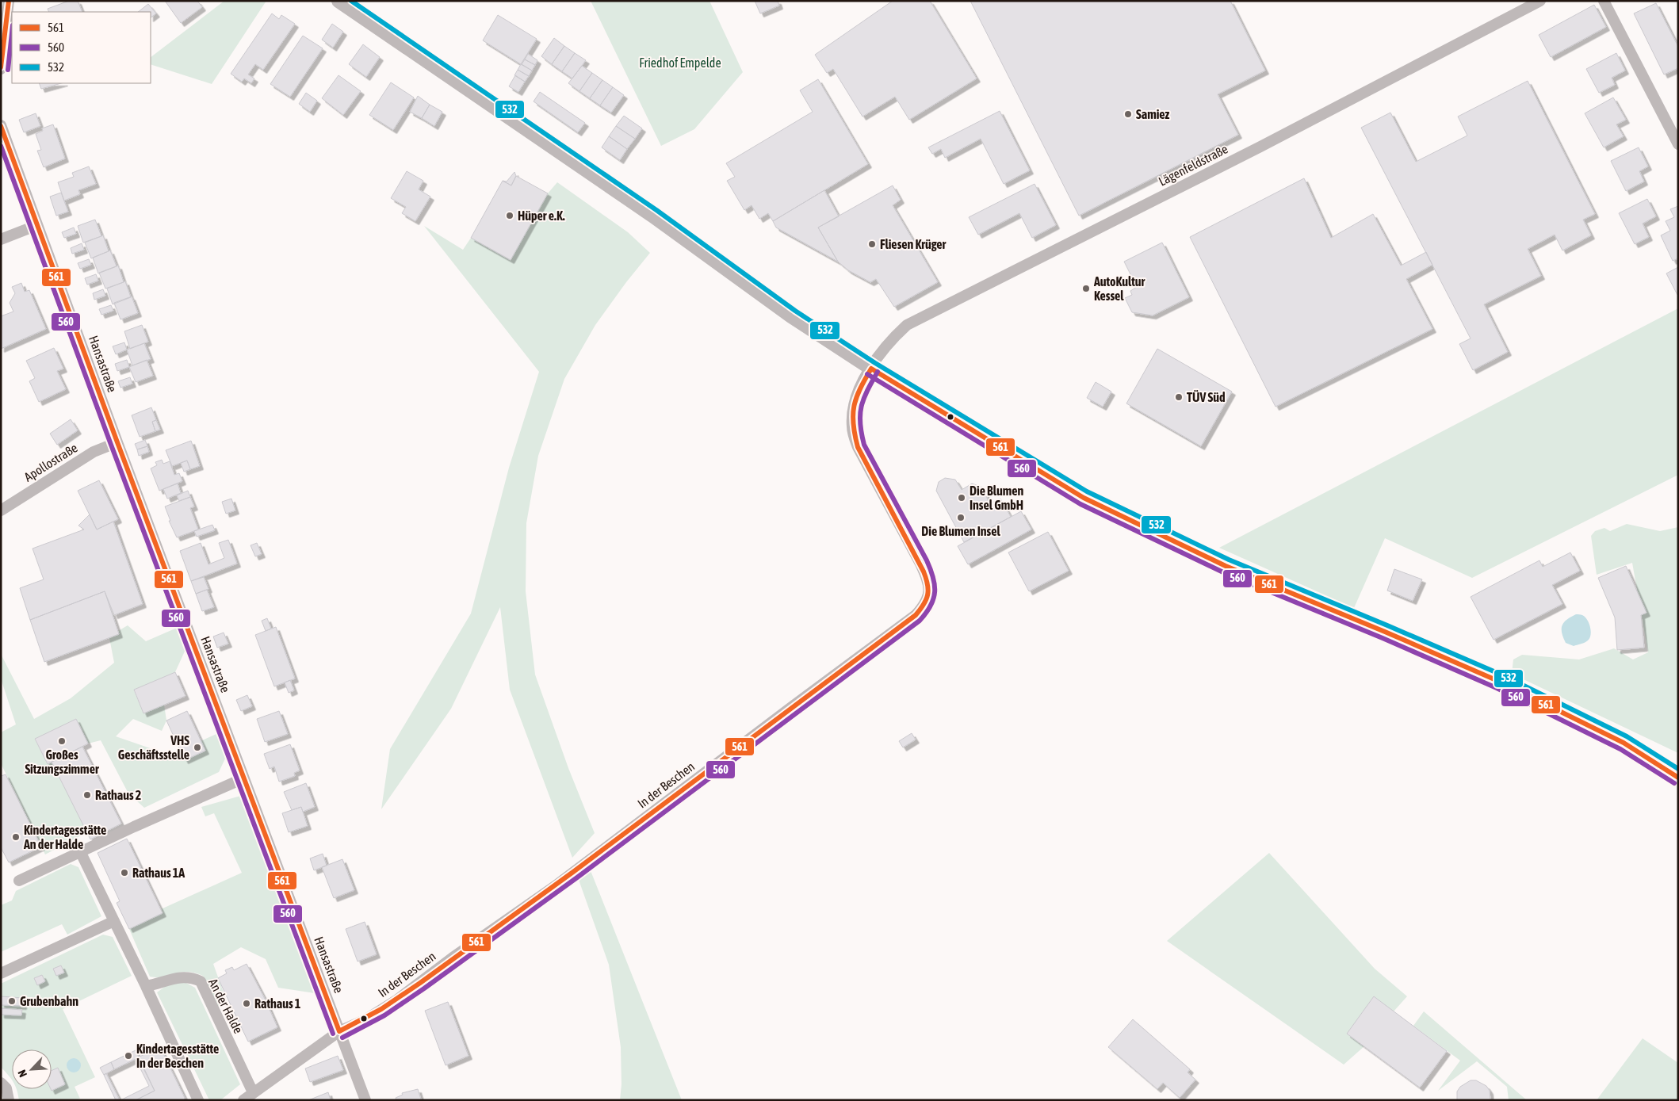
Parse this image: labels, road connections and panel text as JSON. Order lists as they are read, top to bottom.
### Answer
{
  "streets": {
    "street": [
      "Lägenfeldstraße",
      "Hansastraße",
      "Apollostraße",
      "In der Beschen",
      "An der Halde"
    ]
  },
  "crossings": [
    ["Lägenfeldstraße", "In der Beschen"],
    ["Hansastraße", "Apollostraße"],
    ["Hansastraße", "In der Beschen"],
    ["In der Beschen", "An der Halde"]
  ],
  "parks": ["Friedhof Empelde"],
  "places": [
    "Samiez",
    "Hüper e.K.",
    "Fliesen Krüger",
    "AutoKultur Kessel",
    "TÜV Süd",
    "Die Blumen Insel GmbH",
    "Die Blumen Insel",
    "Großes Sitzungszimmer",
    "VHS Geschäftsstelle",
    "Rathaus 2",
    "Kindertagesstätte An der Halde",
    "Rathaus 1A",
    "Grubenbahn",
    "Rathaus 1",
    "Kindertagesstätte In der Beschen"
  ],
  "lines": ["transit line 561", "transit line 532", "transit line 560"],
  "legend": ["561", "560", "532"],
  "north": "bottom left"
}
